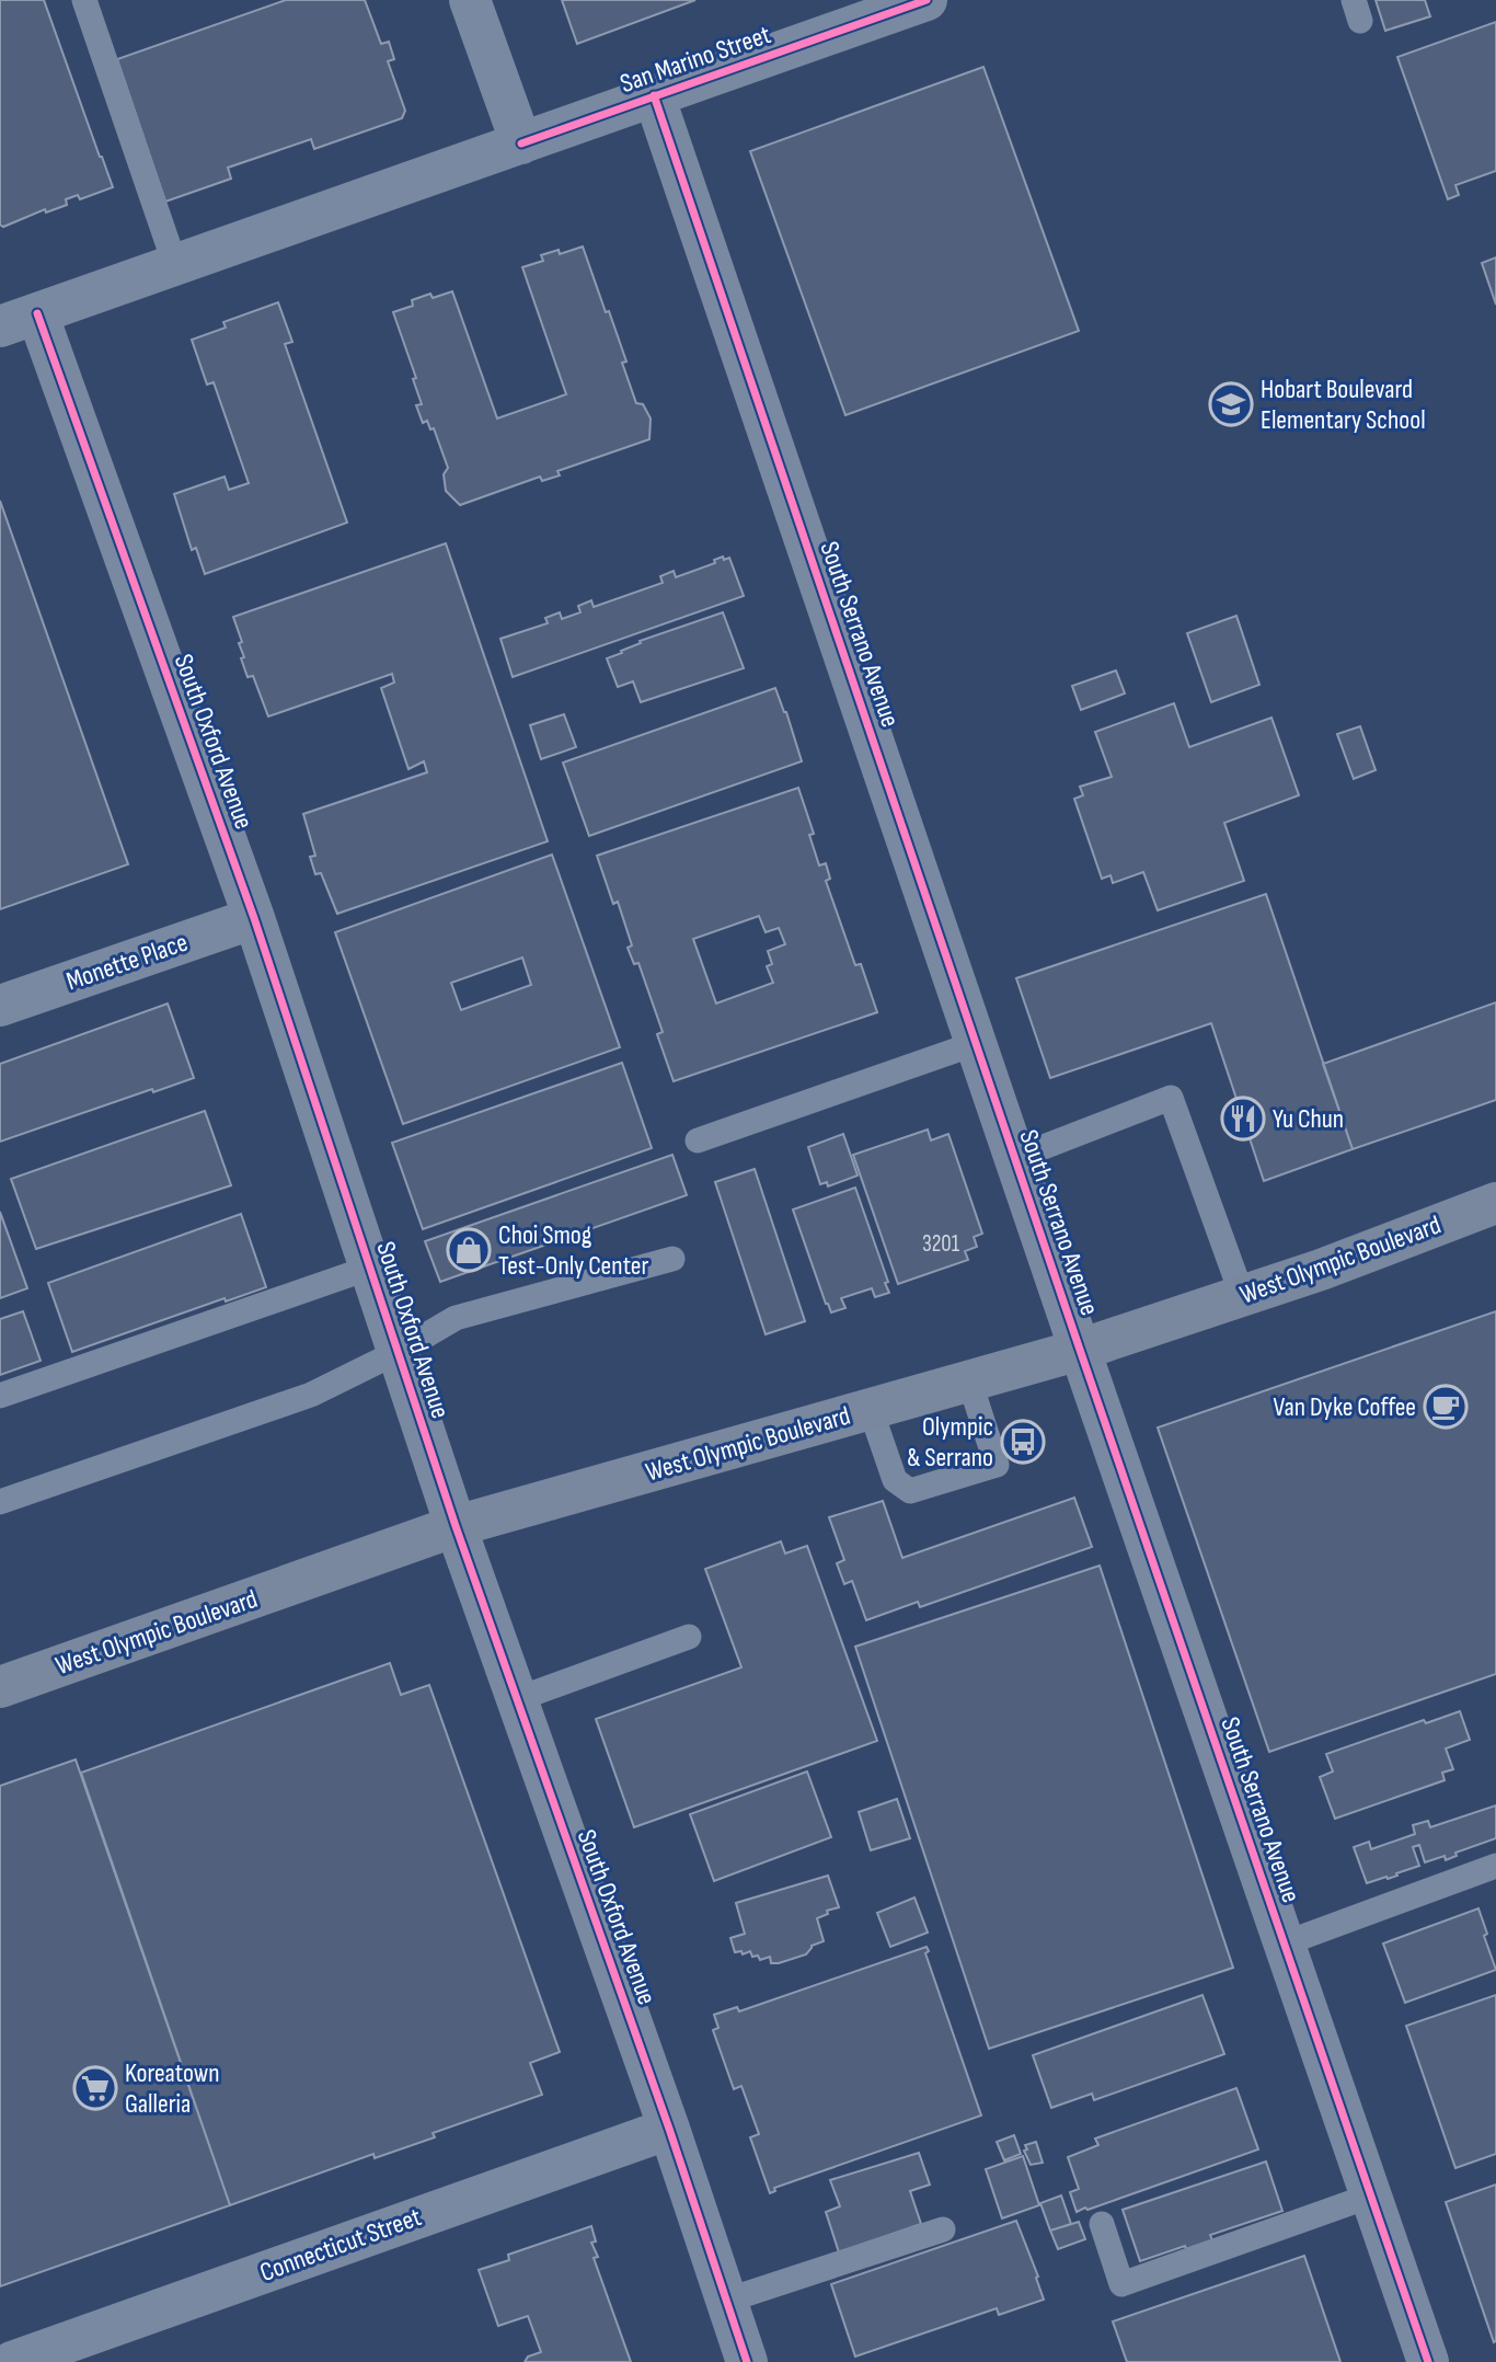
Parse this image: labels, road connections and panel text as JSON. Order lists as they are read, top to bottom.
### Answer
{
  "streets": {
    "main road": ["West Olympic Boulevard"],
    "street": [
      "San Marino Street",
      "South Serrano Avenue",
      "South Oxford Avenue",
      "Monette Place",
      "Connecticut Street"
    ]
  },
  "crossings": [
    ["San Marino Street", "South Serrano Avenue"],
    ["San Marino Street", "South Oxford Avenue"],
    ["South Serrano Avenue", "West Olympic Boulevard"],
    ["South Oxford Avenue", "Monette Place"],
    ["South Oxford Avenue", "West Olympic Boulevard"],
    ["South Oxford Avenue", "Connecticut Street"]
  ],
  "places": {
    "school or university": ["Hobart Boulevard Elementary School"],
    "restaurant": ["Yu Chun"],
    "shop": ["Choi Smog Test-Only Center"],
    "cafe": ["Van Dyke Coffee"],
    "bus stop": ["Olympic & Serrano"],
    "supermarket": ["Koreatown Galleria"]
  },
  "house_numbers": ["3201"]
}
